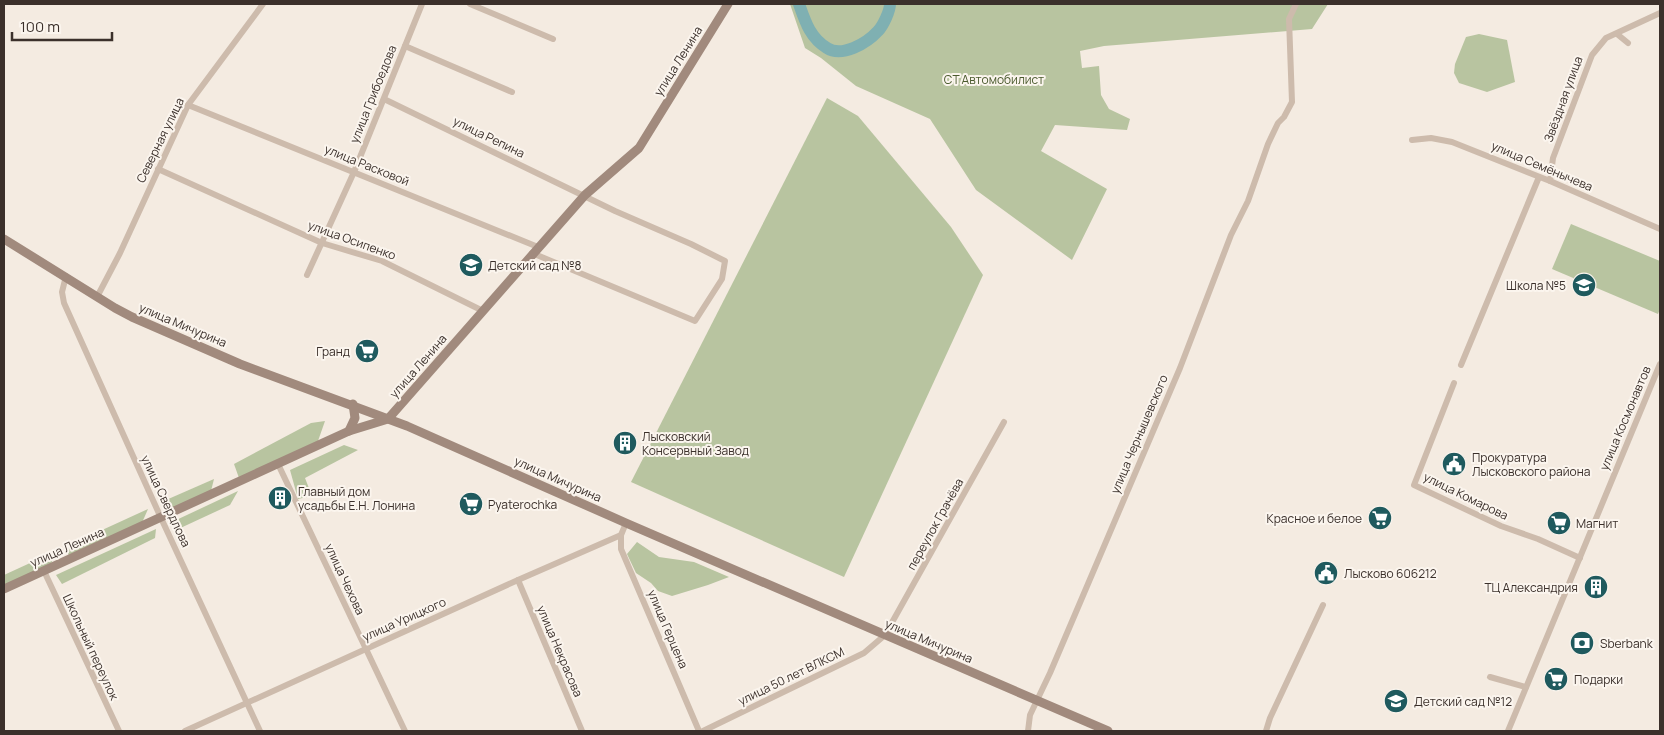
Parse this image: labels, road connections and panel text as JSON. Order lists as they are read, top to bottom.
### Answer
{
  "streets": {
    "main road": ["улица Ленина", "улица Мичурина"],
    "street": [
      "улица Грибоедова",
      "Звёздная улица",
      "улица Репина",
      "Северная улица",
      "улица Расковой",
      "улица Семёнычева",
      "улица Осипенко",
      "улица Космонавтов",
      "улица Чернышевского",
      "улица Комарова",
      "улица Свердлова",
      "переулок Грачёва",
      "улица Чехова",
      "улица Урицкого",
      "улица Герцена",
      "Школьный переулок",
      "улица Некрасова",
      "улица 50 лет ВЛКСМ"
    ]
  },
  "crossings": [
    ["улица Ленина", "улица Репина"],
    ["улица Ленина", "улица Расковой"],
    ["улица Ленина", "улица Осипенко"],
    ["улица Ленина", "улица Мичурина"],
    ["улица Ленина", "улица Свердлова"],
    ["улица Ленина", "улица Чехова"],
    ["улица Ленина", "Школьный переулок"],
    ["улица Грибоедова", "улица Репина"],
    ["улица Грибоедова", "улица Расковой"],
    ["улица Грибоедова", "улица Осипенко"],
    ["Звёздная улица", "улица Семёнычева"],
    ["улица Репина", "улица Расковой"],
    ["Северная улица", "улица Расковой"],
    ["Северная улица", "улица Осипенко"],
    ["Северная улица", "улица Мичурина"],
    ["улица Мичурина", "улица Чернышевского"],
    ["улица Мичурина", "улица Свердлова"],
    ["улица Мичурина", "переулок Грачёва"],
    ["улица Мичурина", "улица 50 лет ВЛКСМ"],
    ["улица Космонавтов", "улица Комарова"],
    ["улица Свердлова", "улица Урицкого"],
    ["переулок Грачёва", "улица 50 лет ВЛКСМ"],
    ["улица Чехова", "улица Урицкого"],
    ["улица Урицкого", "улица Герцена"],
    ["улица Урицкого", "улица Некрасова"]
  ],
  "parks": ["СТ Автомобилист"],
  "places": {
    "school or university": ["Детский сад №8", "Школа №5", "Детский сад №12"],
    "supermarket": [
      "Гранд",
      "Pyaterochka",
      "Красное и белое",
      "Магнит",
      "Подарки"
    ],
    "building": ["Лысковский Консервный Завод", "Главный дом усадьбы Е.Н. Лонина", "ТЦ Александрия"],
    "public building": ["Прокуратура Лысковского района", "Лысково 606212"],
    "bank": ["Sberbank"]
  },
  "scale_bar": "100 m"
}
